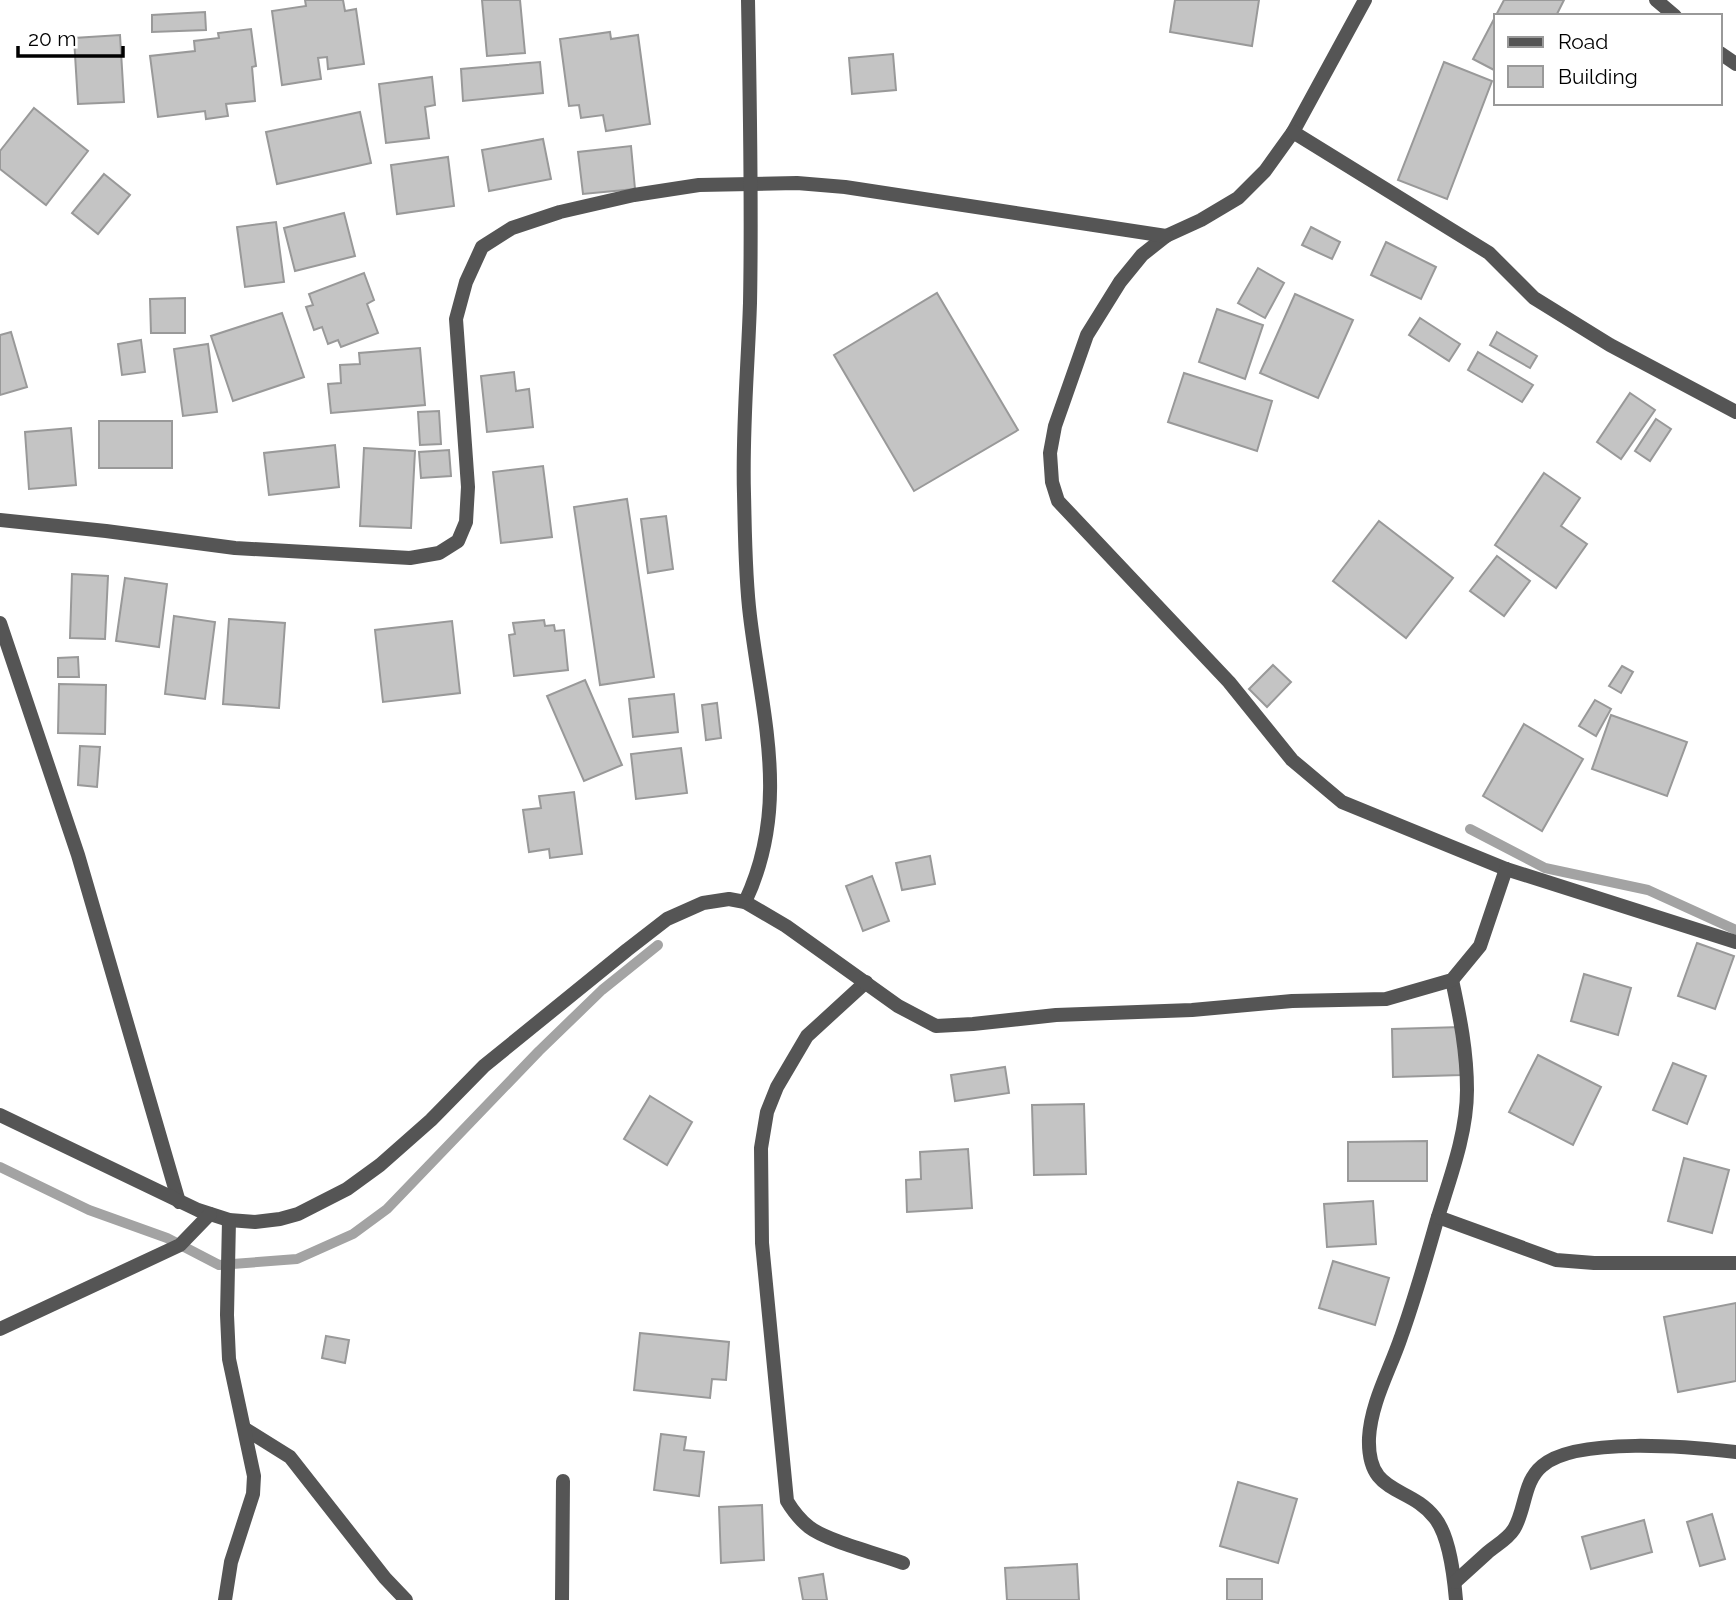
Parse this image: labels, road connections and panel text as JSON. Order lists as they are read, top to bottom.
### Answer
{
  "legend": ["Road", "Building"],
  "scale_bar": "20 m"
}
